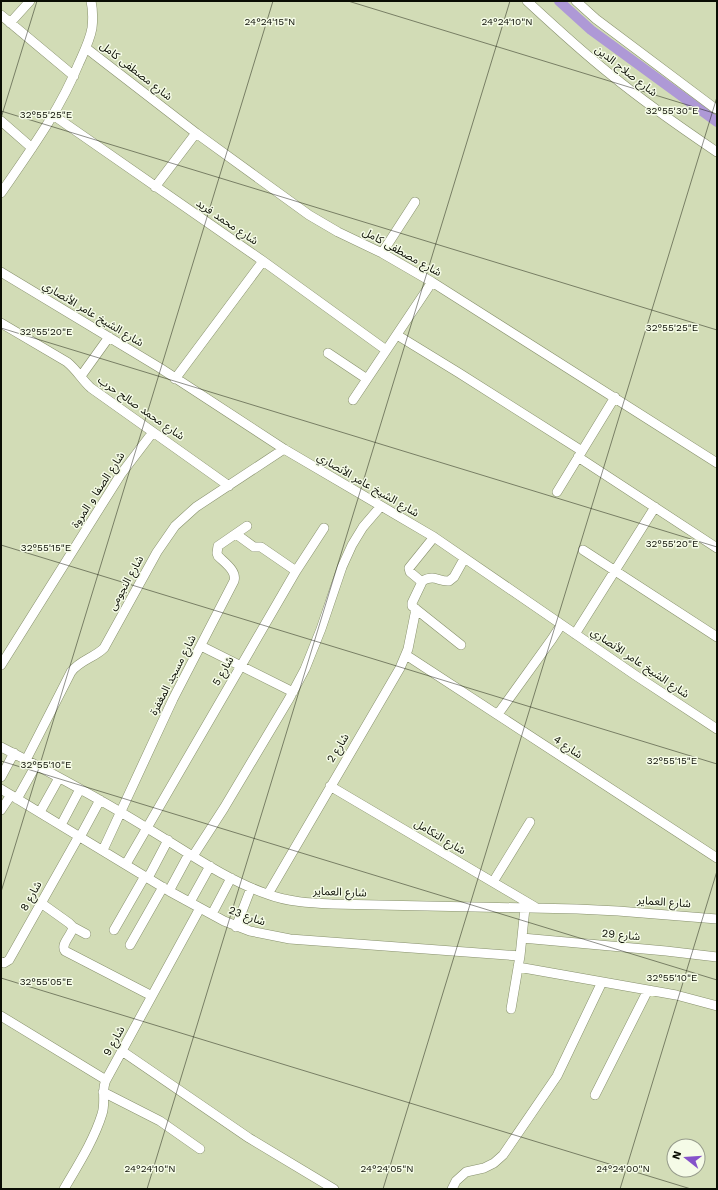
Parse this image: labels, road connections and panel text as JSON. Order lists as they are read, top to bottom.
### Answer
{
  "streets": {
    "street": [
      "شارع مصطفى كامل",
      "شارع صلاح الدين",
      "شارع محمد فريد",
      "شارع الشيخ عامر الأنصاري",
      "شارع محمد صالح حرب",
      "شارع الصفا و المروة",
      "شارع النجومى",
      "شارع 5",
      "شارع مسجد المغفرة",
      "شارع 4",
      "شارع 2",
      "شارع التكامل",
      "شارع العماير",
      "شارع 8",
      "شارع 23",
      "شارع 29",
      "شارع 9"
    ]
  },
  "crossings": [
    ["شارع الشيخ عامر الأنصاري", "شارع النجومى"],
    ["شارع محمد صالح حرب", "شارع الصفا و المروة"],
    ["شارع محمد صالح حرب", "شارع النجومى"],
    ["شارع النجومى", "شارع العماير"],
    ["شارع 5", "شارع العماير"],
    ["شارع 5", "شارع 23"],
    ["شارع مسجد المغفرة", "شارع العماير"],
    ["شارع مسجد المغفرة", "شارع 23"],
    ["شارع 4", "شارع 2"],
    ["شارع 2", "شارع التكامل"],
    ["شارع 2", "شارع العماير"],
    ["شارع التكامل", "شارع العماير"],
    ["شارع العماير", "شارع 8"],
    ["شارع 8", "شارع 23"],
    ["شارع 23", "شارع 9"]
  ],
  "north": "left",
  "coordinates": [
    "24°24'15\"N",
    "24°24'10\"N",
    "32°55'30\"E",
    "32°55'25\"E",
    "32°55'20\"E",
    "32°55'15\"E",
    "32°55'10\"E",
    "32°55'05\"E",
    "24°24'05\"N",
    "24°24'00\"N"
  ]
}
